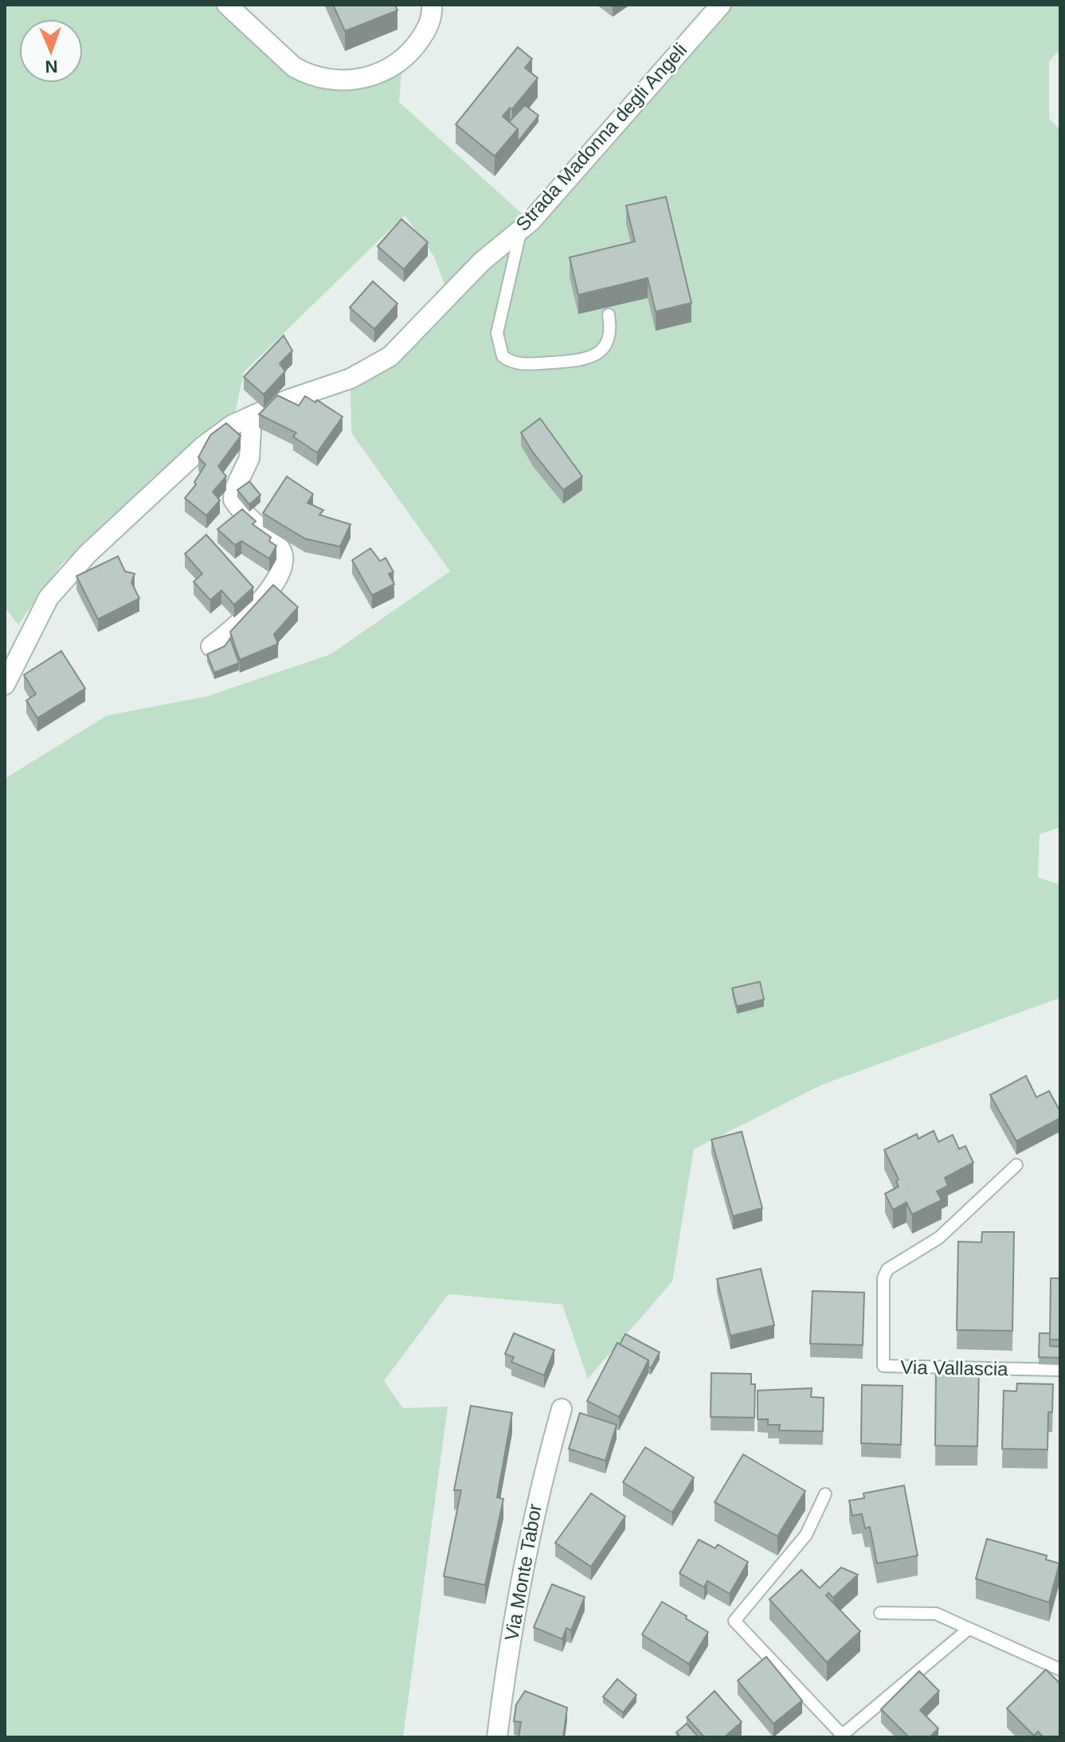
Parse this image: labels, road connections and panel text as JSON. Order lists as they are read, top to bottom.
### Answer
{
  "streets": {
    "street": ["Strada Madonna degli Angeli", "Via Monte Tabor"],
    "lane": ["Via Vallascia"]
  },
  "north": "bottom"
}
